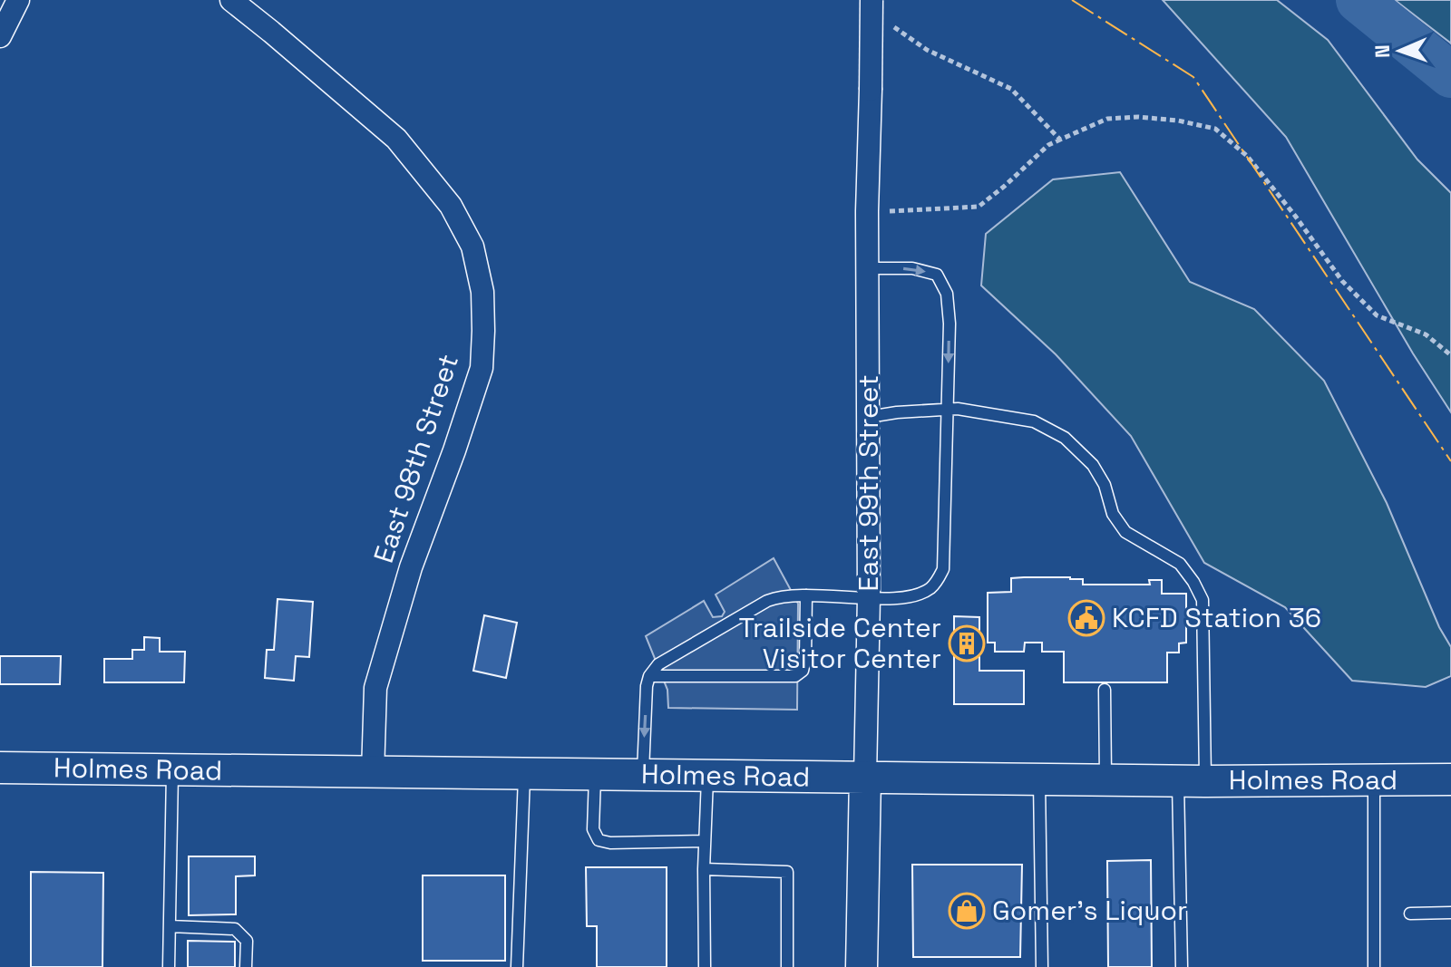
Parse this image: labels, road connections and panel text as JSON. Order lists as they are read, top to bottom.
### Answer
{
  "streets": {
    "main road": ["East 99th Street", "Holmes Road"],
    "street": ["East 98th Street"]
  },
  "crossings": [
    ["East 98th Street", "Holmes Road"],
    ["East 99th Street", "Holmes Road"]
  ],
  "places": {
    "public building": ["KCFD Station 36"],
    "building": ["Trailside Center Visitor Center"],
    "shop": ["Gomer's Liquor"]
  },
  "north": "left"
}
